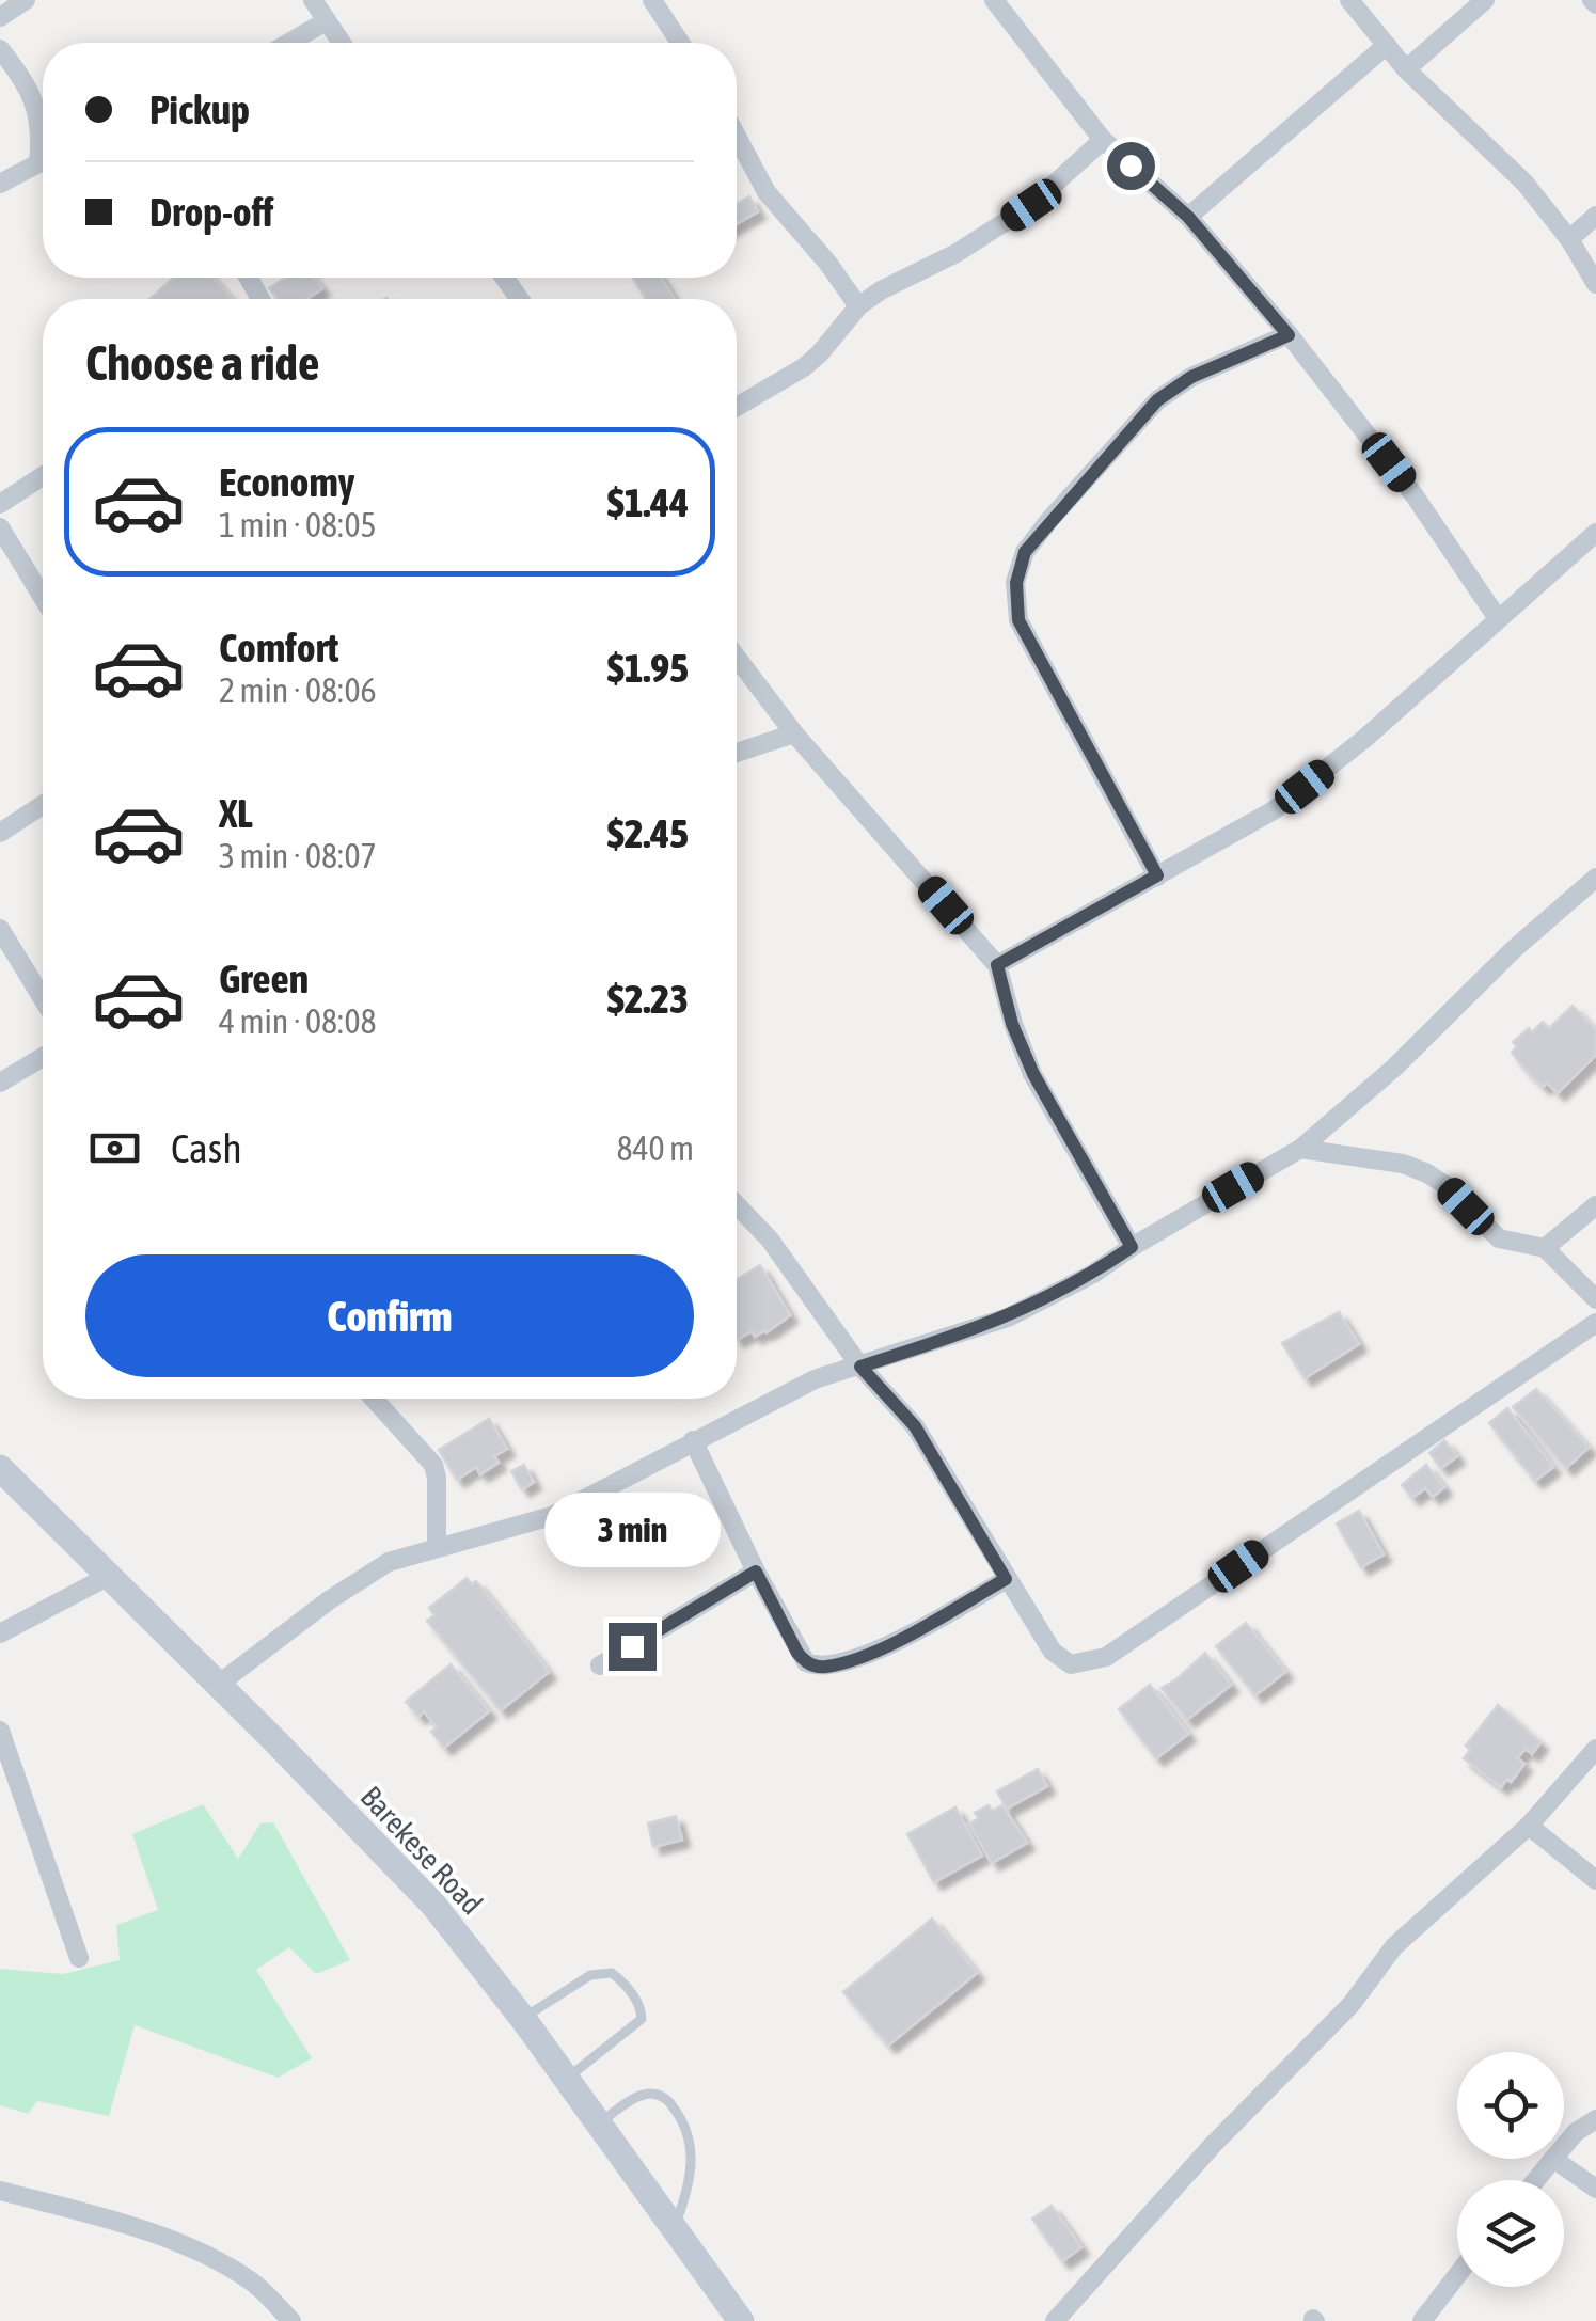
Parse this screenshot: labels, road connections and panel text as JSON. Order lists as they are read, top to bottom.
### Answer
{
  "streets": {
    "main road": ["Barekese Road"]
  },
  "page": {
    "banner": ["Pickup", "Drop-off"],
    "heading": "Choose a ride",
    "list": [
      {
        "name": "Economy",
        "note": "1 min · 08:05",
        "value": "$1.44"
      },
      {
        "name": "Comfort",
        "note": "2 min · 08:06",
        "value": "$1.95"
      },
      {
        "name": "XL",
        "note": "3 min · 08:07",
        "value": "$2.45"
      },
      {
        "name": "Green",
        "note": "4 min · 08:08",
        "value": "$2.23"
      }
    ],
    "pay": ["Cash", "840 m"],
    "buttons": "Confirm",
    "bubble": "3 min"
  }
}
